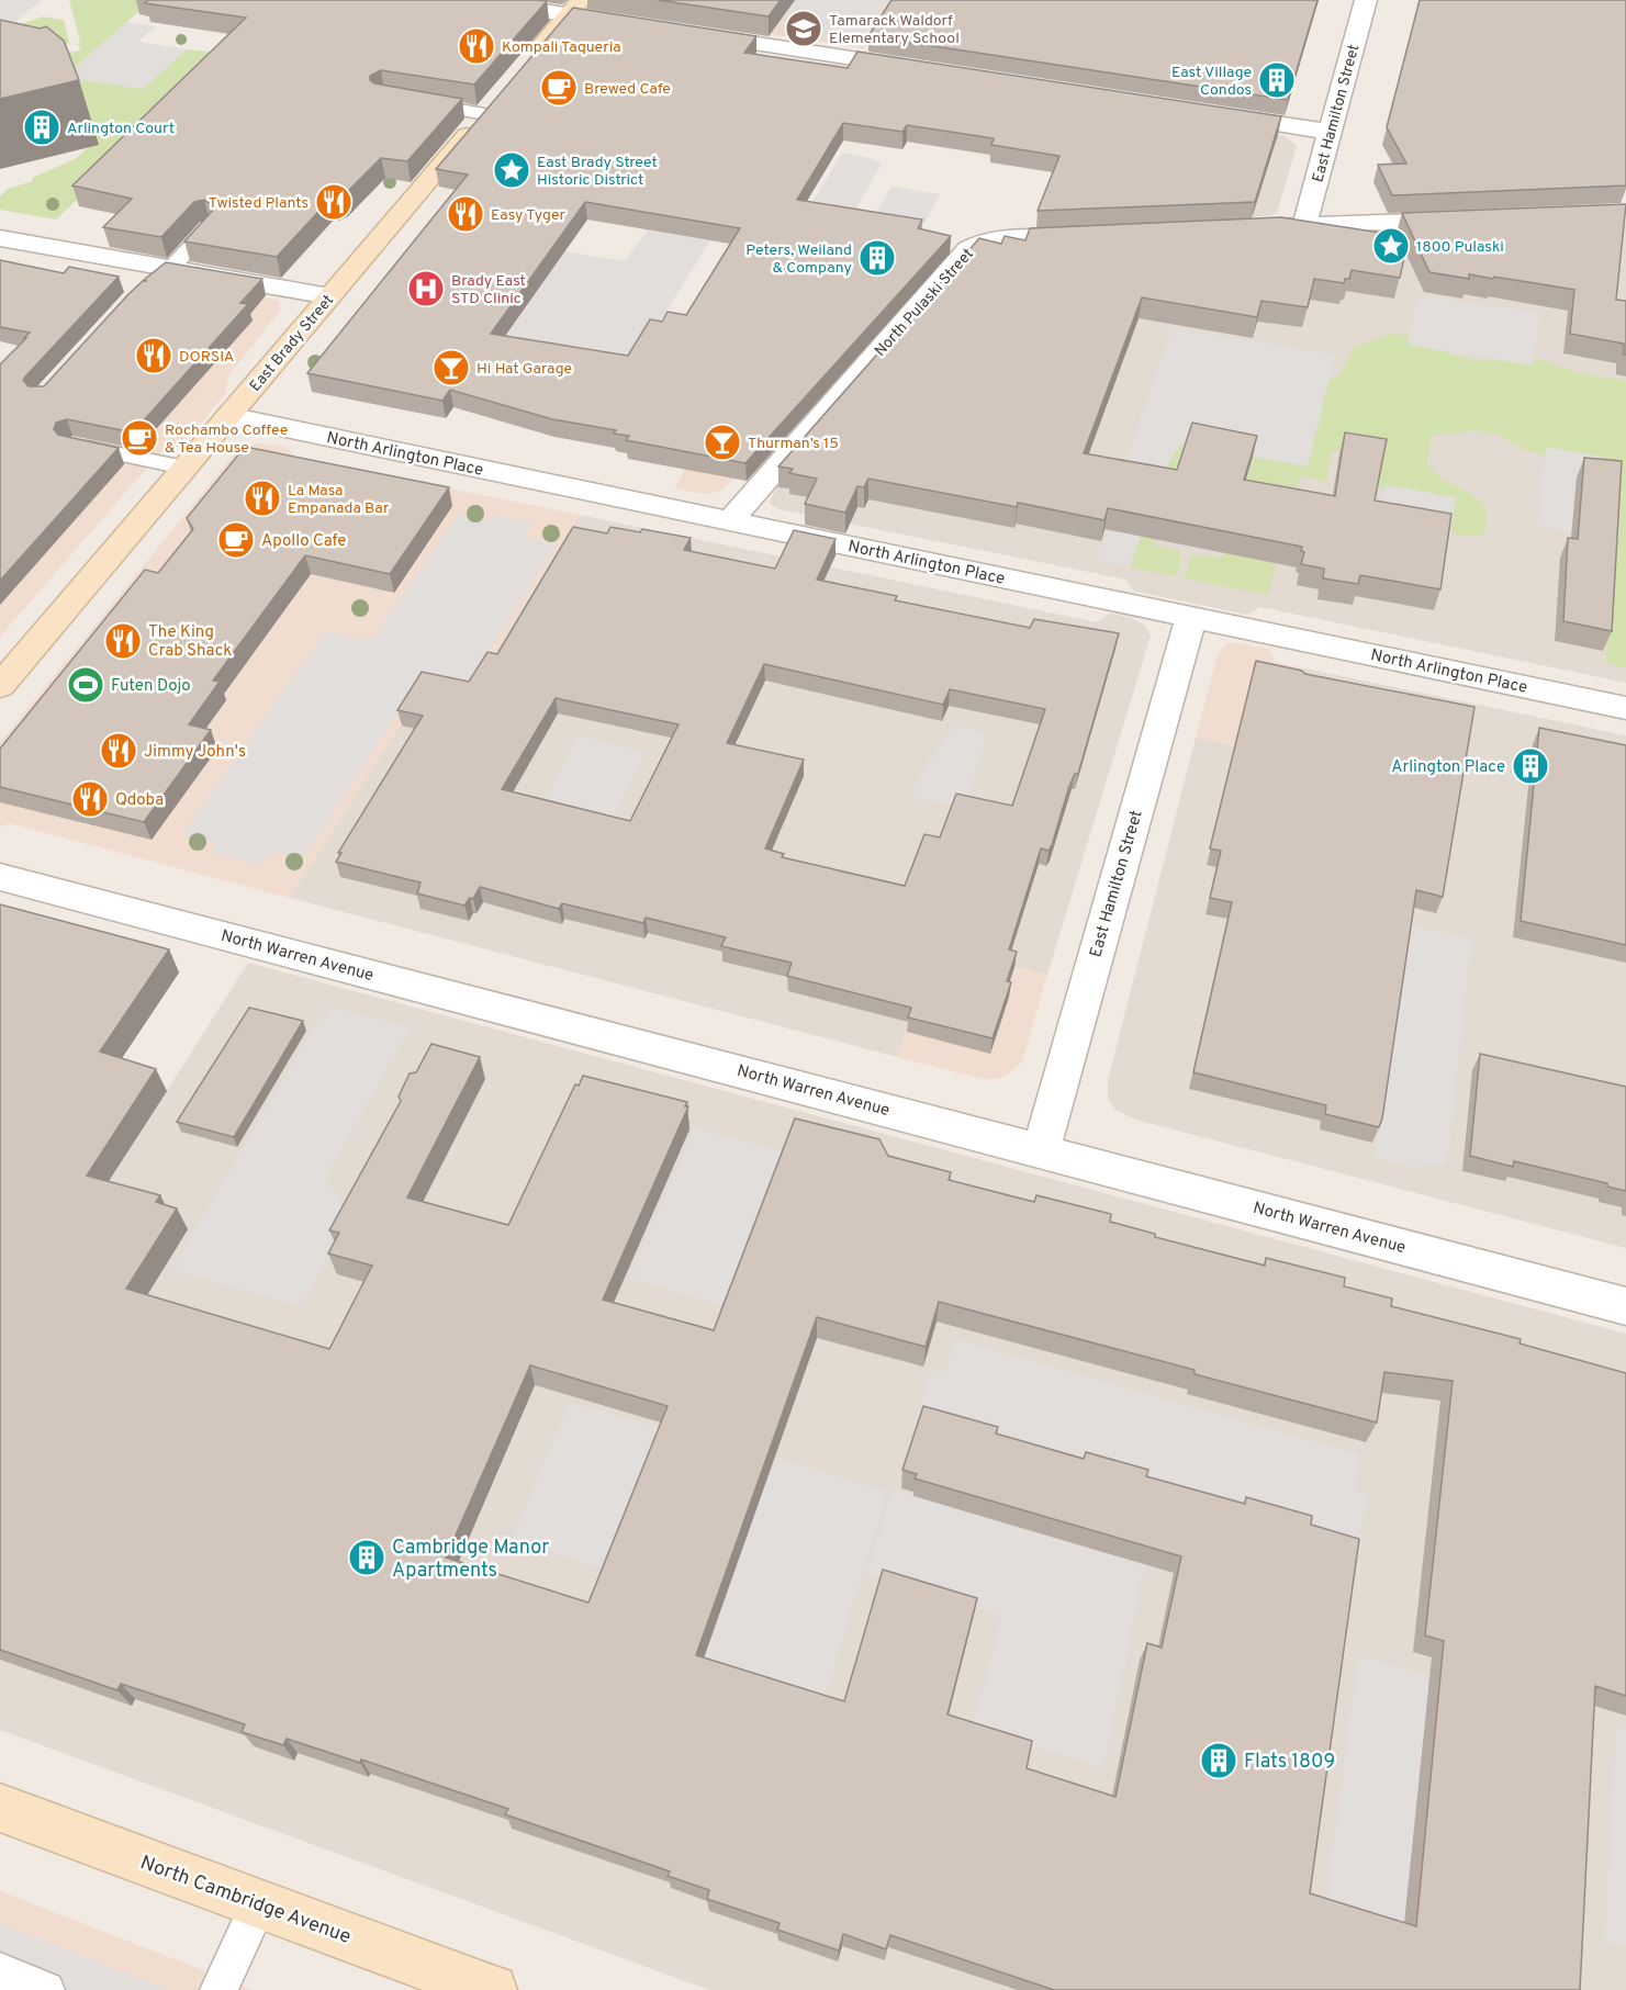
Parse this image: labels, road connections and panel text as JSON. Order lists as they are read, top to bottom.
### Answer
{
  "streets": {
    "main road": ["East Brady Street", "North Cambridge Avenue"],
    "street": [
      "East Hamilton Street",
      "North Pulaski Street",
      "North Arlington Place",
      "North Warren Avenue"
    ]
  },
  "crossings": [
    ["East Hamilton Street", "North Arlington Place"],
    ["East Hamilton Street", "North Warren Avenue"],
    ["North Pulaski Street", "North Arlington Place"],
    ["East Brady Street", "North Arlington Place"]
  ],
  "places": {
    "school or university": ["Tamarack Waldorf Elementary School"],
    "restaurant": [
      "Kompali Taqueria",
      "Twisted Plants",
      "Easy Tyger",
      "DORSIA",
      "La Masa Empanada Bar",
      "The King Crab Shack",
      "Jimmy John's",
      "Qdoba"
    ],
    "building": [
      "East Village Condos",
      "Arlington Court",
      "Peters, Weiland & Company",
      "Arlington Place",
      "Cambridge Manor Apartments",
      "Flats 1809"
    ],
    "cafe": ["Brewed Cafe", "Rochambo Coffee & Tea House", "Apollo Cafe"],
    "place": ["East Brady Street Historic District", "1800 Pulaski"],
    "hospital": ["Brady East STD Clinic"],
    "bar": ["Hi Hat Garage", "Thurman’s 15"],
    "sports": ["Futen Dojo"]
  }
}
